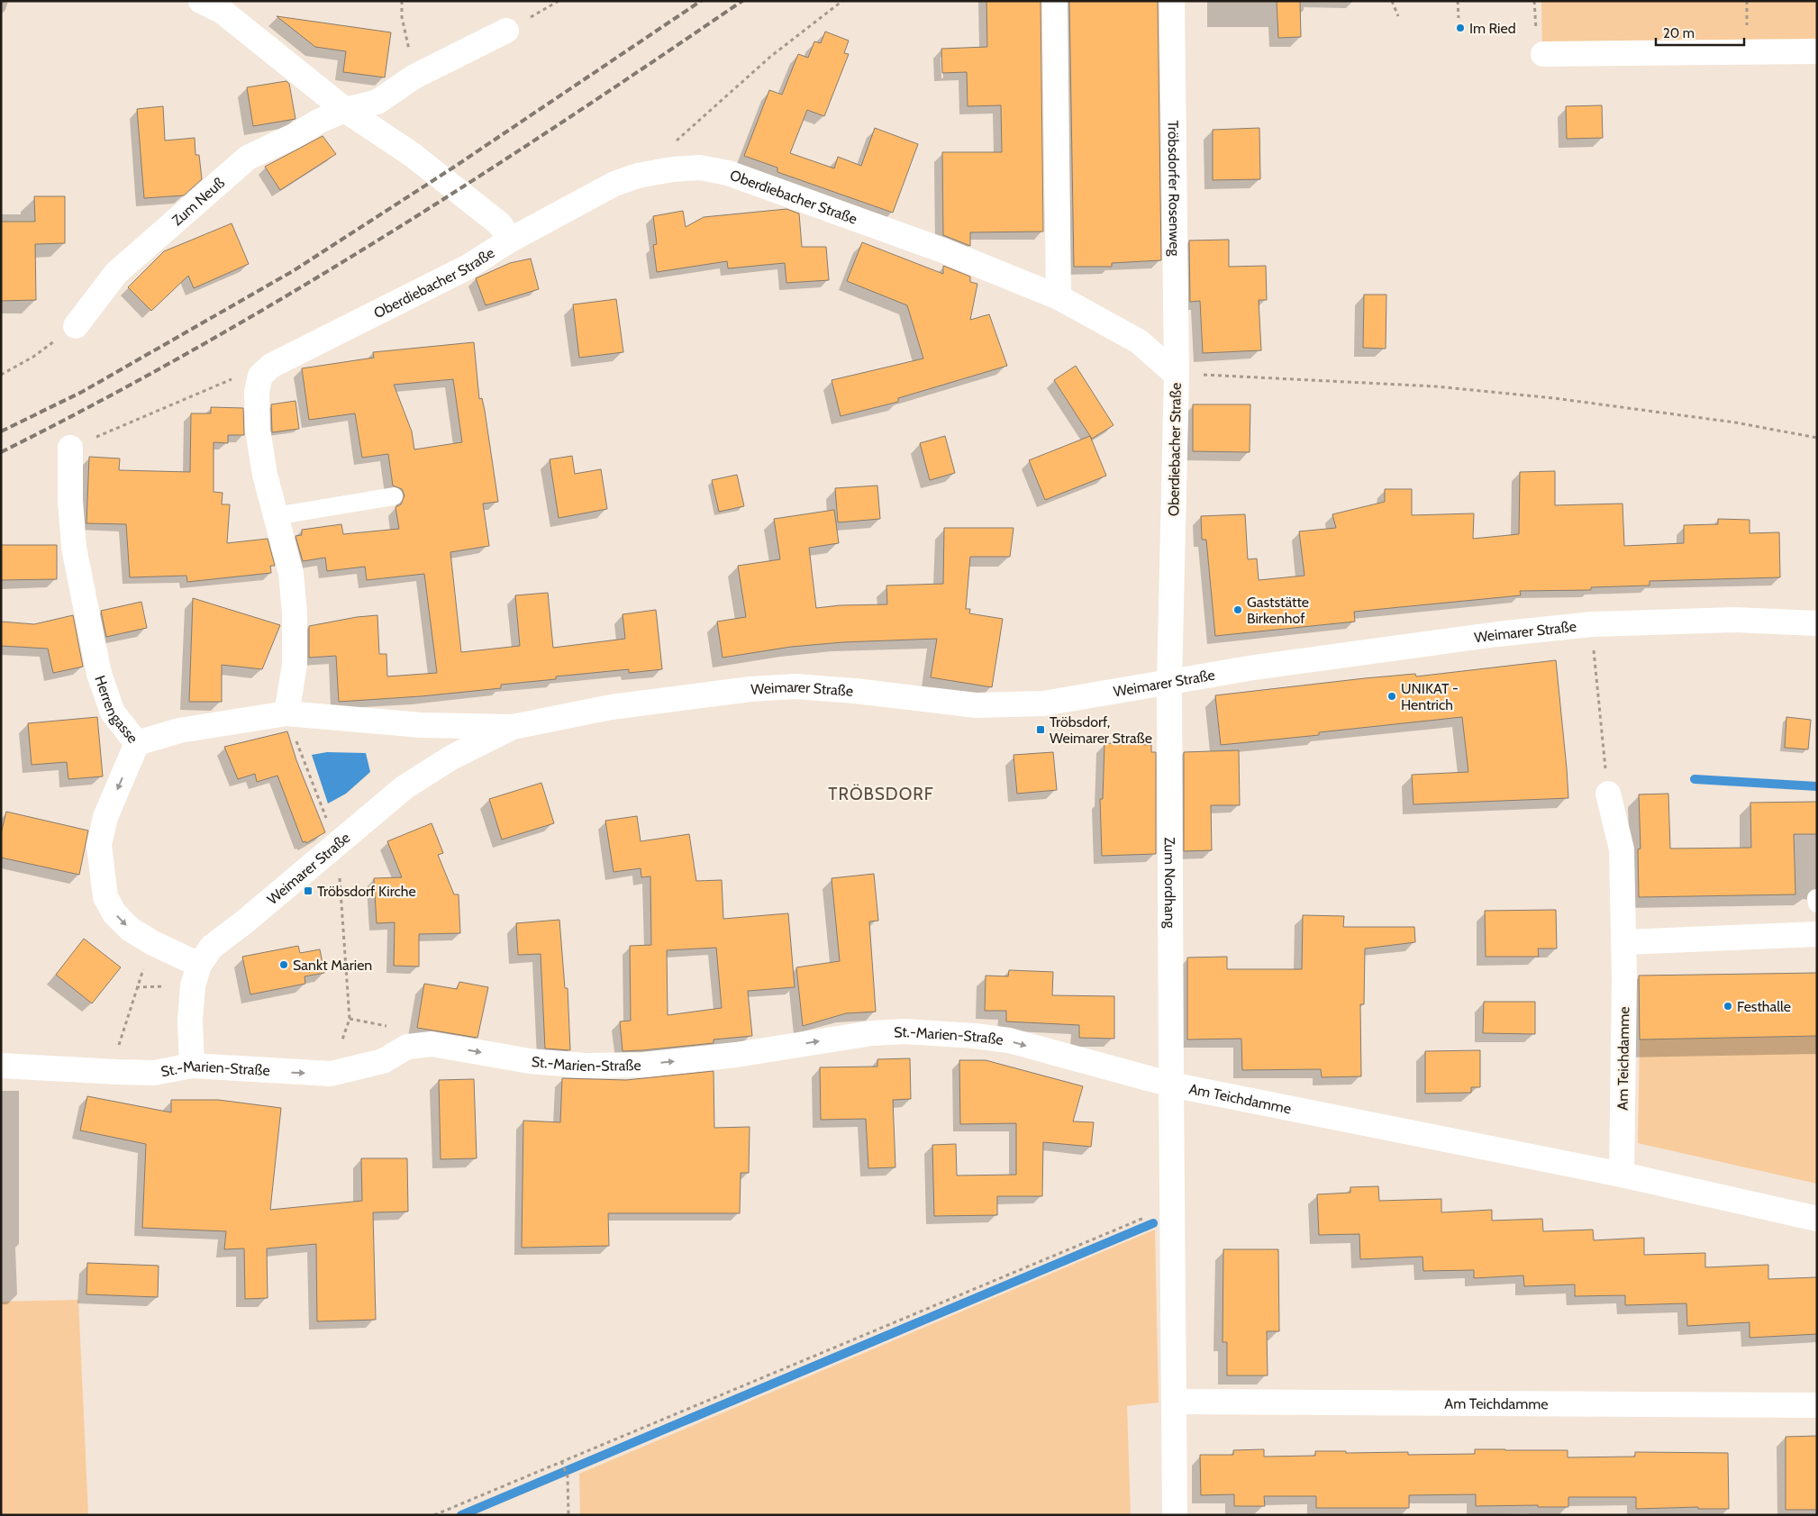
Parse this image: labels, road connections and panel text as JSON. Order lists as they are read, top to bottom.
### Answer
{
  "streets": {
    "street": [
      "Tröbsdorfer Rosenweg",
      "Oberdiebacher Straße",
      "Zum Neuß",
      "Weimarer Straße",
      "Herrengasse",
      "Zum Nordhang",
      "St.-Marien-Straße",
      "Am Teichdamme"
    ]
  },
  "crossings": [
    ["Tröbsdorfer Rosenweg", "Oberdiebacher Straße"],
    ["Oberdiebacher Straße", "Weimarer Straße"],
    ["Oberdiebacher Straße", "Zum Nordhang"],
    ["Weimarer Straße", "Herrengasse"],
    ["Weimarer Straße", "Zum Nordhang"],
    ["Weimarer Straße", "St.-Marien-Straße"],
    ["Zum Nordhang", "St.-Marien-Straße"],
    ["Zum Nordhang", "Am Teichdamme"],
    ["St.-Marien-Straße", "Am Teichdamme"]
  ],
  "one_way": ["St.-Marien-Straße"],
  "districts": ["TRÖBSDORF"],
  "places": {
    "other": [
      "Im Ried",
      "Gaststätte Birkenhof",
      "UNIKAT - Hentrich",
      "Sankt Marien",
      "Festhalle"
    ],
    "transit": ["Tröbsdorf, Weimarer Straße", "Tröbsdorf Kirche"]
  },
  "scale_bar": "20 m"
}
